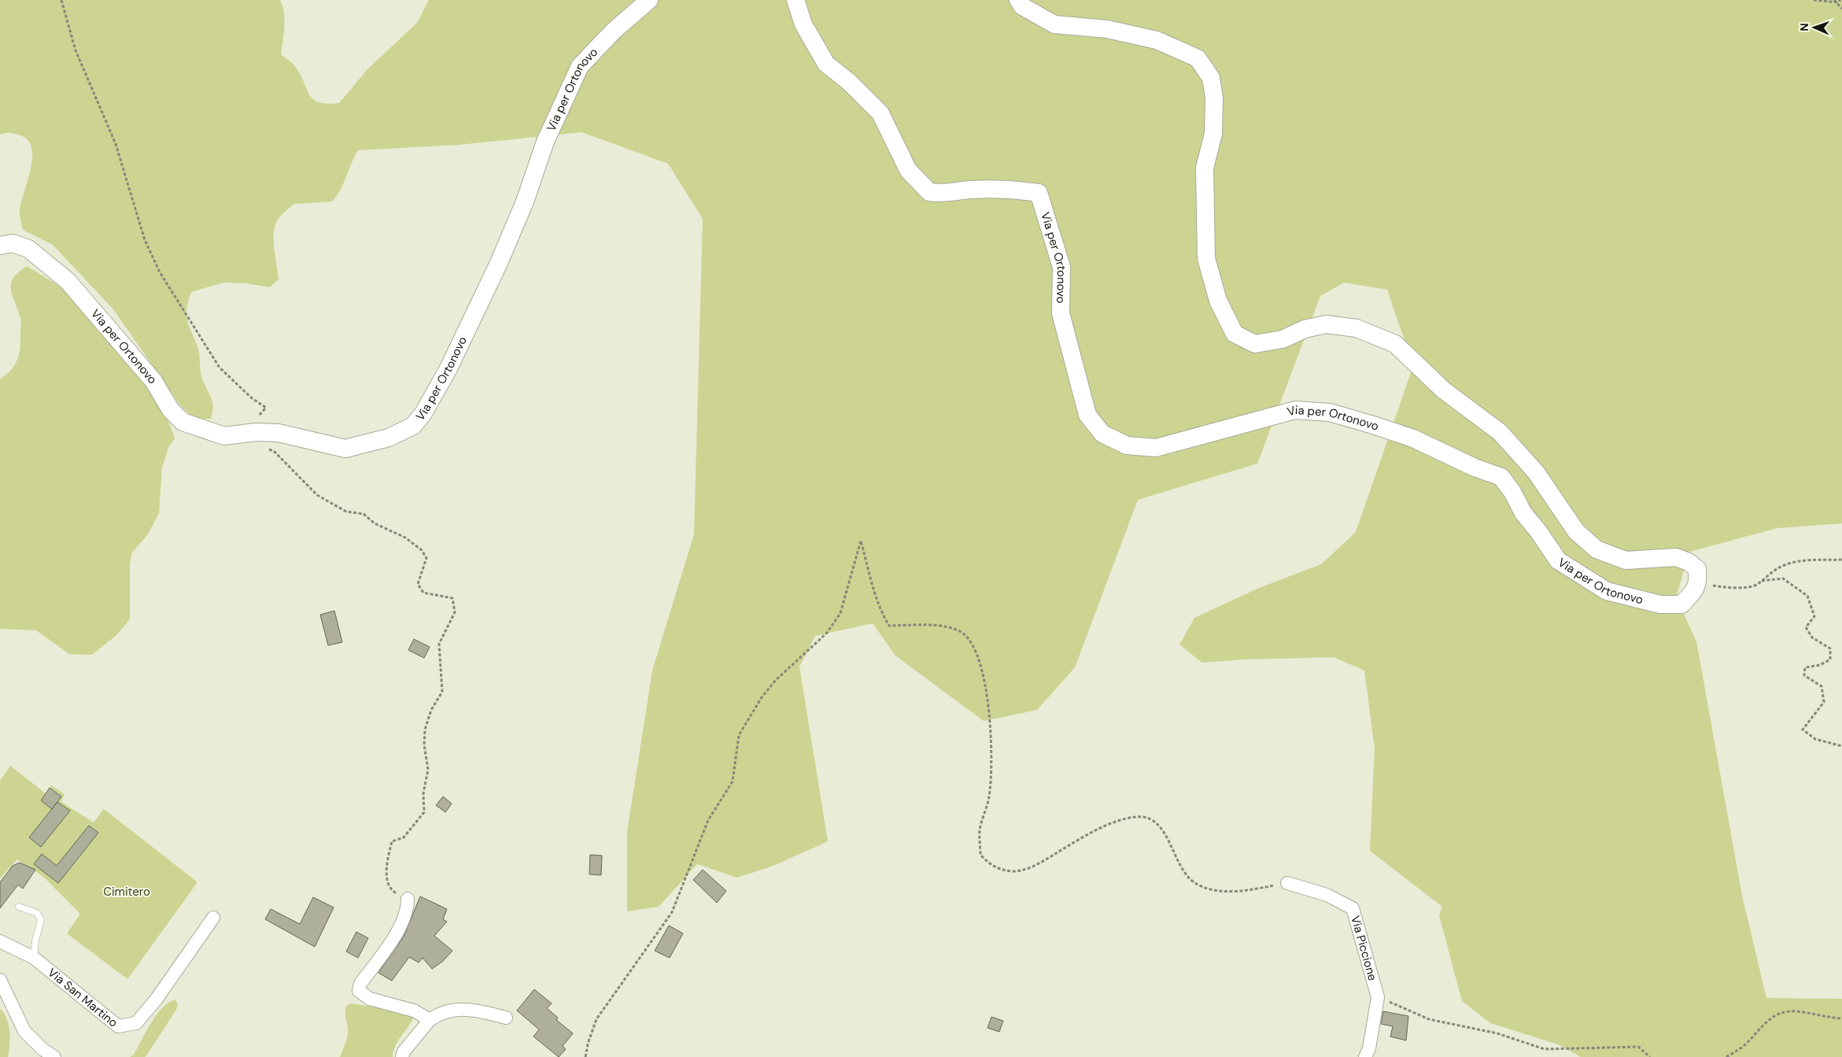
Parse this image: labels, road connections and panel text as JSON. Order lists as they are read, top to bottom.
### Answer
{
  "streets": {
    "street": ["Via per Ortonovo", "Via Piccione", "Via San Martino"]
  },
  "parks": ["Cimitero"],
  "north": "left"
}
